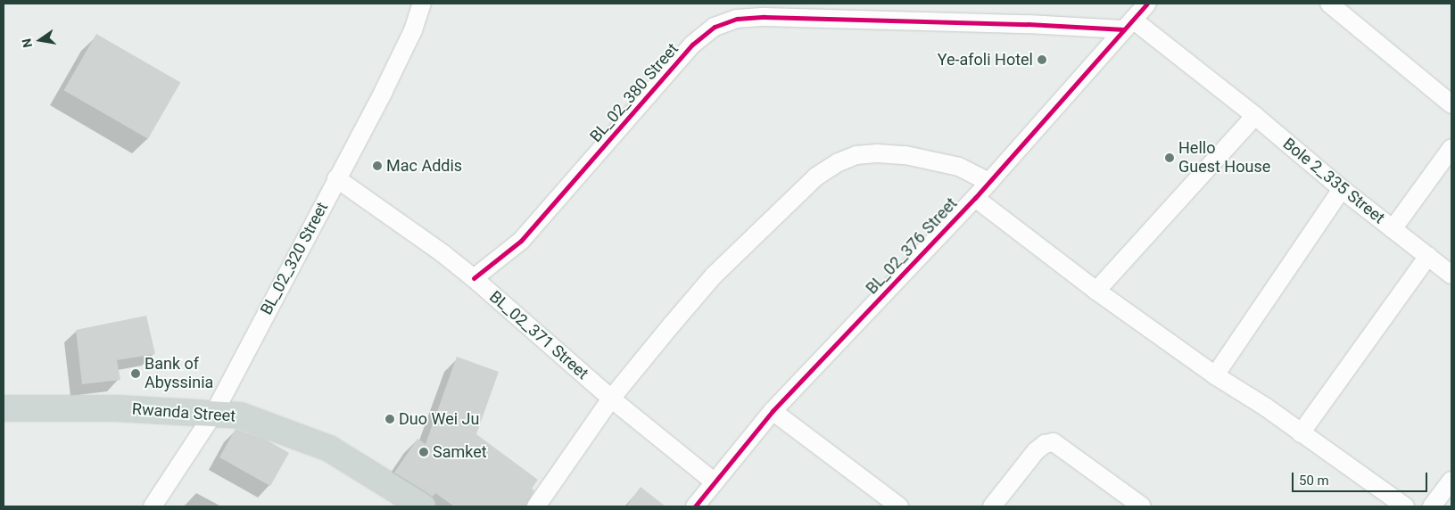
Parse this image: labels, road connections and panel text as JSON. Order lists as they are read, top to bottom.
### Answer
{
  "streets": {
    "main road": ["Rwanda Street"],
    "street": [
      "BL_02_380 Street",
      "Bole 2_335 Street",
      "BL_02_376 Street",
      "BL_02_320 Street",
      "BL_02_371 Street"
    ]
  },
  "crossings": [
    ["BL_02_380 Street", "Bole 2_335 Street"],
    ["BL_02_380 Street", "BL_02_376 Street"],
    ["BL_02_380 Street", "BL_02_371 Street"],
    ["Bole 2_335 Street", "BL_02_376 Street"],
    ["BL_02_376 Street", "BL_02_371 Street"],
    ["BL_02_320 Street", "BL_02_371 Street"],
    ["BL_02_320 Street", "Rwanda Street"]
  ],
  "places": [
    "Ye-afoli Hotel",
    "Hello Guest House",
    "Mac Addis",
    "Bank of Abyssinia",
    "Duo Wei Ju",
    "Samket"
  ],
  "scale_bar": "50 m",
  "north": "left"
}
